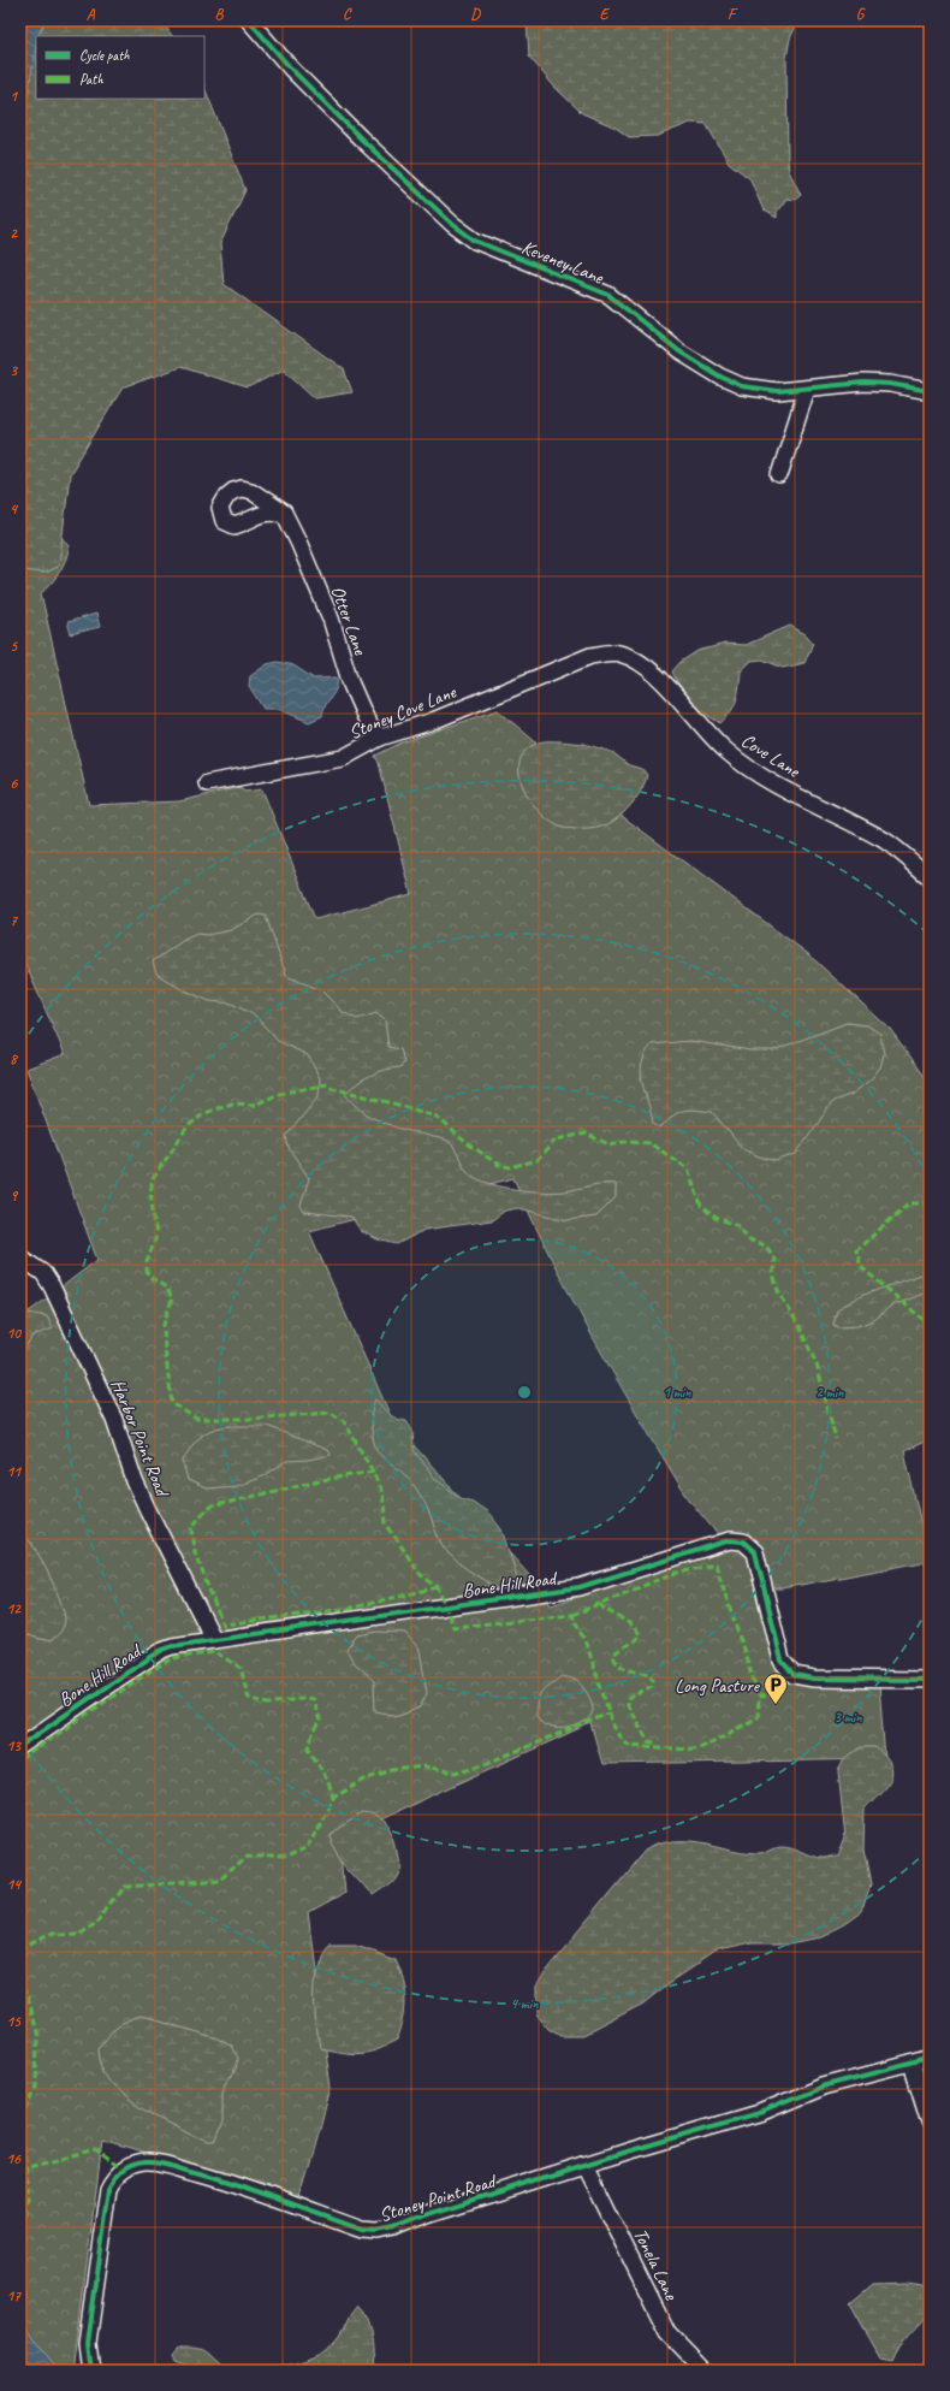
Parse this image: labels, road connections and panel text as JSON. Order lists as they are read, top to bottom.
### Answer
{
  "streets": {
    "street": [
      "Keveney Lane",
      "Otter Lane",
      "Stoney Cove Lane",
      "Cove Lane",
      "Harbor Point Road",
      "Bone Hill Road",
      "Stoney Point Road",
      "Tonela Lane"
    ]
  },
  "crossings": [
    ["Otter Lane", "Stoney Cove Lane"],
    ["Stoney Cove Lane", "Cove Lane"],
    ["Harbor Point Road", "Bone Hill Road"],
    ["Stoney Point Road", "Tonela Lane"]
  ],
  "places": {
    "parking": ["Long Pasture"]
  },
  "legend": ["Cycle path", "Path"],
  "grid": {
    "columns": [
      "A",
      "B",
      "C",
      "D",
      "E",
      "F",
      "G"
    ],
    "rows": [
      "1",
      "2",
      "3",
      "4",
      "5",
      "6",
      "7",
      "8",
      "9",
      "10",
      "11",
      "12",
      "13",
      "14",
      "15",
      "16",
      "17"
    ]
  },
  "rings": [
    "1 min",
    "2 min",
    "3 min",
    "4 min"
  ]
}
